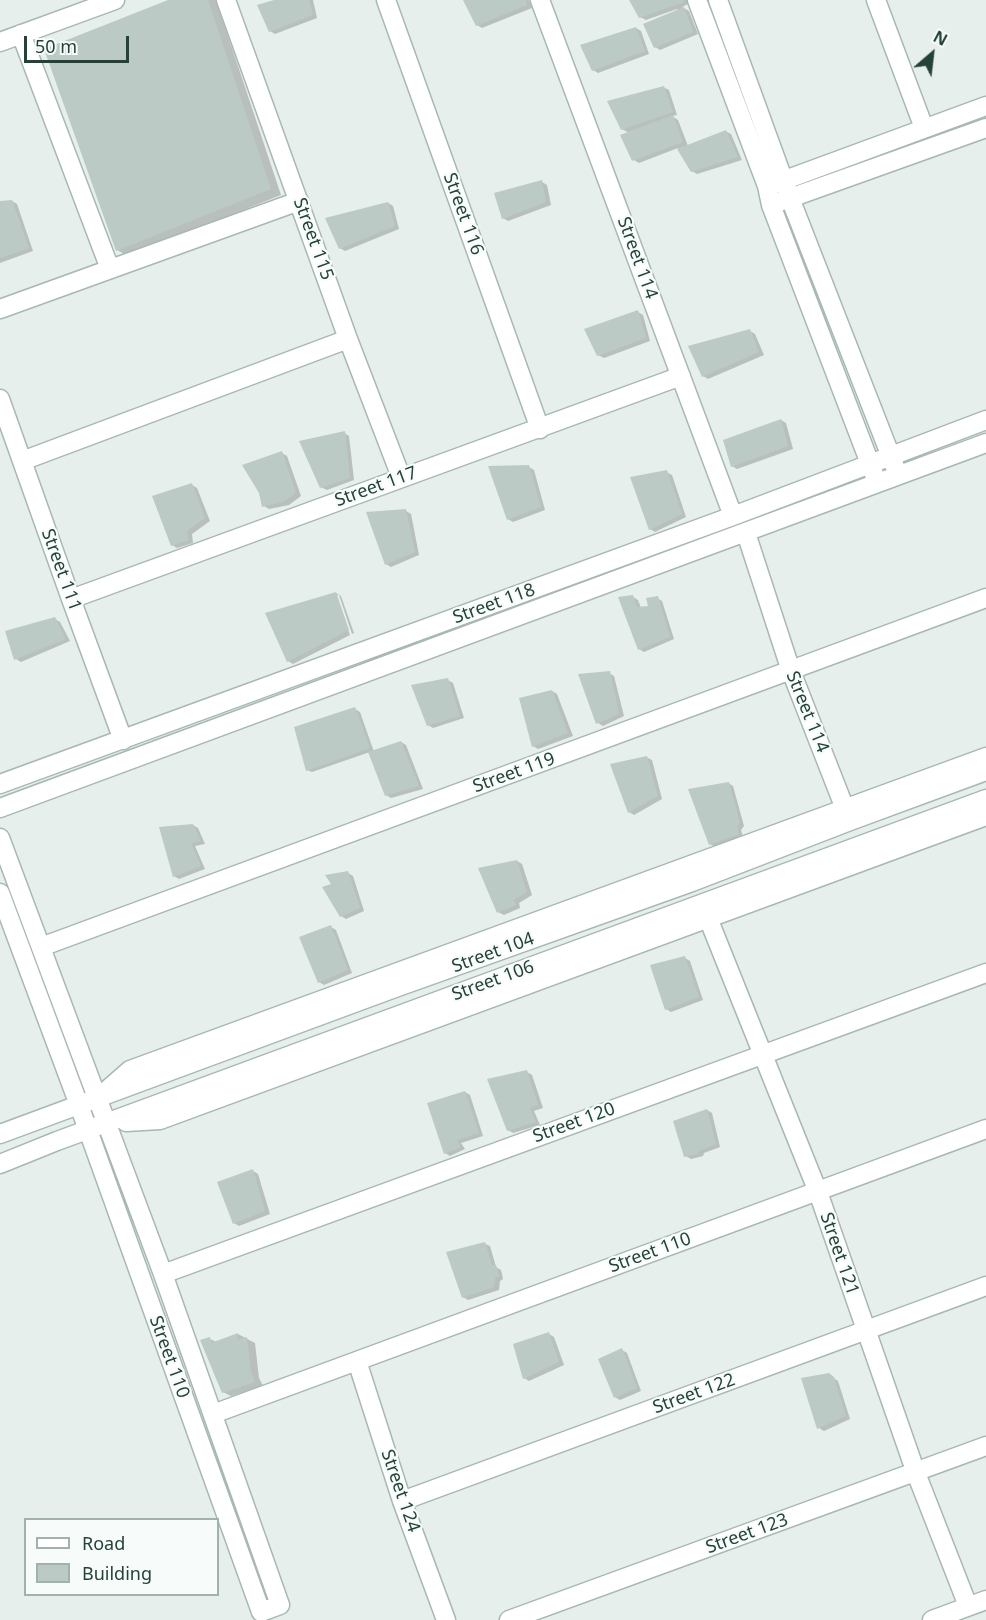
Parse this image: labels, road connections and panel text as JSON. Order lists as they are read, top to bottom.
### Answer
{
  "streets": {
    "street": [
      "Street 116",
      "Street 115",
      "Street 114",
      "Street 117",
      "Street 111",
      "Street 118",
      "Street 119",
      "Street 104",
      "Street 106",
      "Street 120",
      "Street 110",
      "Street 121",
      "Street 122",
      "Street 124",
      "Street 123"
    ]
  },
  "crossings": [
    ["Street 116", "Street 117"],
    ["Street 115", "Street 117"],
    ["Street 114", "Street 117"],
    ["Street 114", "Street 118"],
    ["Street 114", "Street 119"],
    ["Street 114", "Street 104"],
    ["Street 117", "Street 111"],
    ["Street 111", "Street 118"],
    ["Street 119", "Street 110"],
    ["Street 104", "Street 110"],
    ["Street 106", "Street 110"],
    ["Street 106", "Street 121"],
    ["Street 120", "Street 110"],
    ["Street 120", "Street 121"],
    ["Street 110", "Street 121"],
    ["Street 110", "Street 124"],
    ["Street 121", "Street 122"],
    ["Street 121", "Street 123"],
    ["Street 122", "Street 124"]
  ],
  "legend": ["Road", "Building"],
  "scale_bar": "50 m",
  "north": "top right"
}
